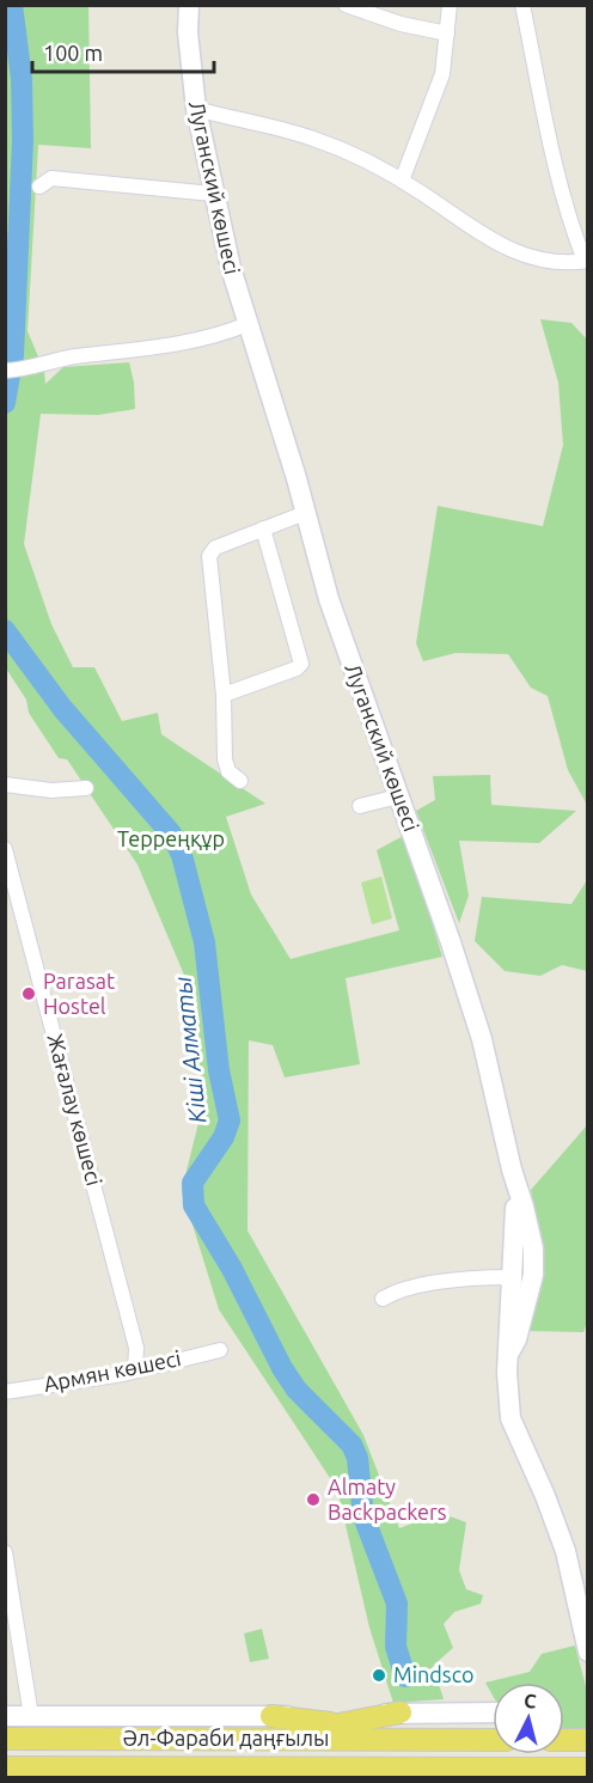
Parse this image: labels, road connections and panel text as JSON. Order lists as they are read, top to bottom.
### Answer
{
  "streets": {
    "main road": ["Әл-Фараби даңғылы"],
    "street": ["Луганский көшесі", "Жағалау көшесі", "Армян көшесі"]
  },
  "crossings": [
    ["Жағалау көшесі", "Армян көшесі"]
  ],
  "water": ["Кіші Алматы"],
  "parks": ["Терреңқұр"],
  "places": ["Parasat Hostel", "Almaty Backpackers", "Mindsco"],
  "scale_bar": "100 m",
  "north": "top"
}
